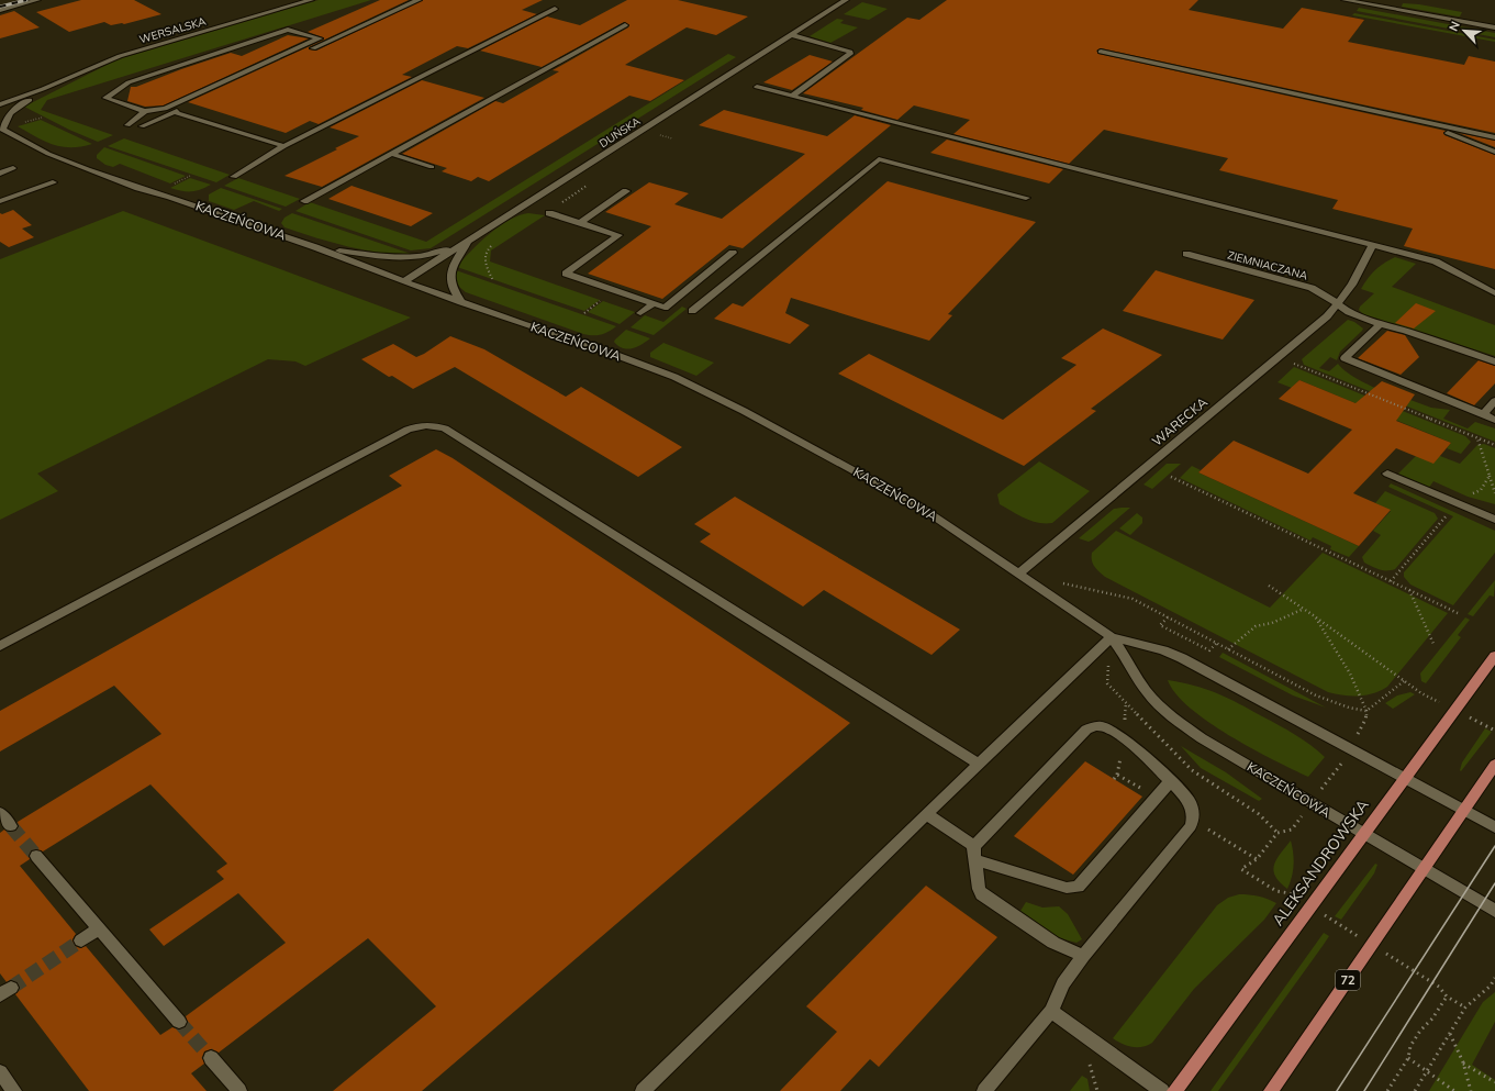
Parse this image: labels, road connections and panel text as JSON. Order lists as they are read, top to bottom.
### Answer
{
  "streets": {
    "main road": ["ALEKSANDROWSKA", "72"],
    "street": [
      "WERSALSKA",
      "DUŃSKA",
      "KACZEŃCOWA",
      "ZIEMNIACZANA",
      "WARECKA"
    ]
  },
  "crossings": [
    ["WERSALSKA", "KACZEŃCOWA"],
    ["DUŃSKA", "KACZEŃCOWA"],
    ["KACZEŃCOWA", "WARECKA"],
    ["KACZEŃCOWA", "ALEKSANDROWSKA"],
    ["KACZEŃCOWA", "72"],
    ["ZIEMNIACZANA", "WARECKA"]
  ],
  "north": "top left"
}
